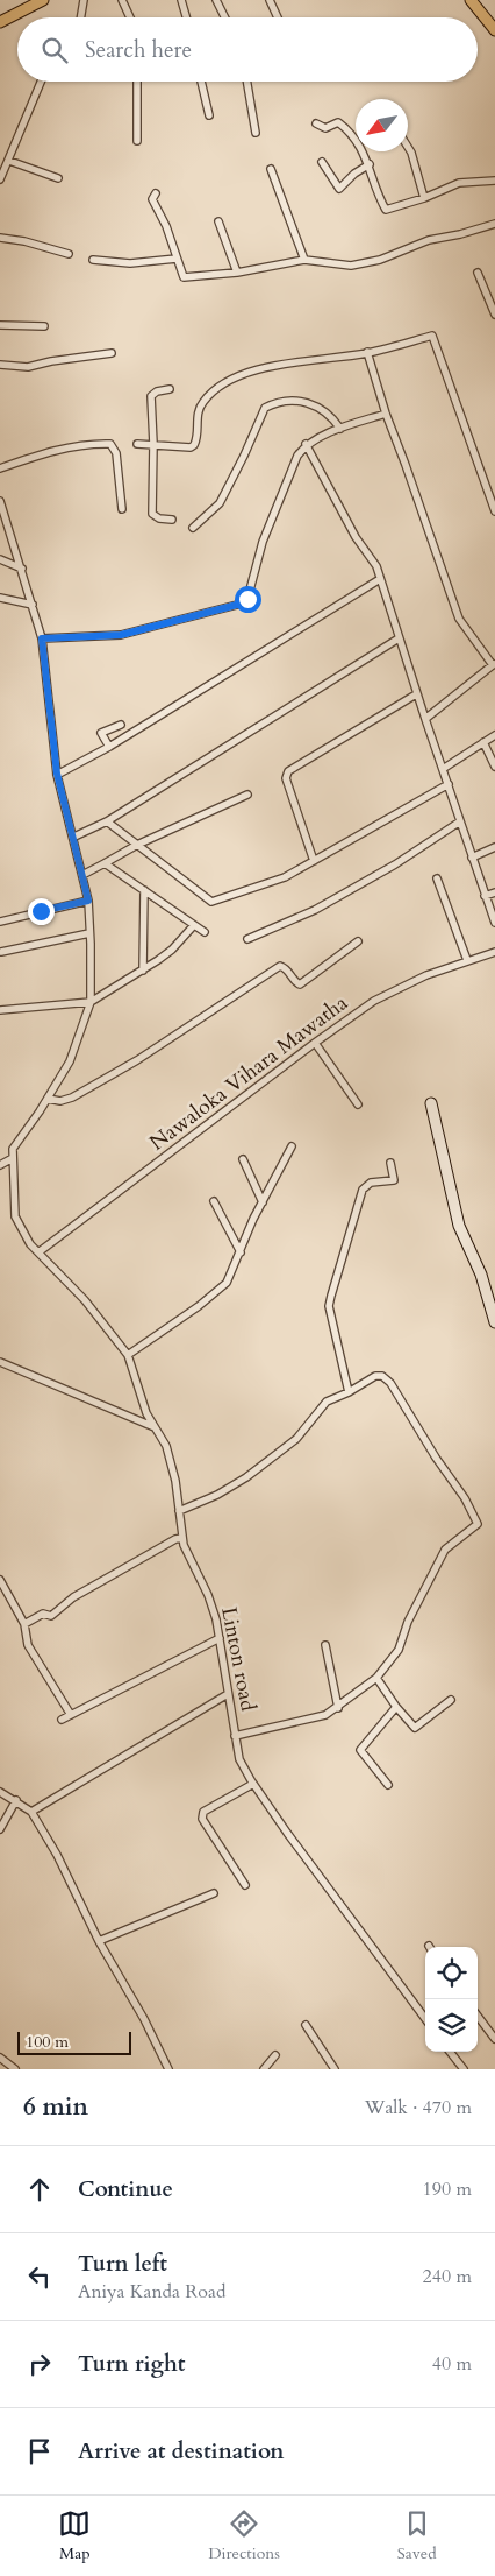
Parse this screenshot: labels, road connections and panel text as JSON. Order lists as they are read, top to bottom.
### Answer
{
  "streets": {
    "street": ["Nawaloka Vihara Mawatha", "Linton road"]
  },
  "crossings": [
    ["Nawaloka Vihara Mawatha", "Linton road"]
  ],
  "scale_bar": "100 m",
  "north": "bottom left",
  "page": {
    "search": "Search here",
    "scale": "100 m",
    "heading": ["6 min", "Walk · 470 m"],
    "list": [
      ["Continue", "190 m"],
      ["Turn left", "Aniya Kanda Road", "240 m"],
      ["Turn right", "40 m"],
      "Arrive at destination"
    ],
    "nav": ["Map", "Directions", "Saved"]
  }
}
